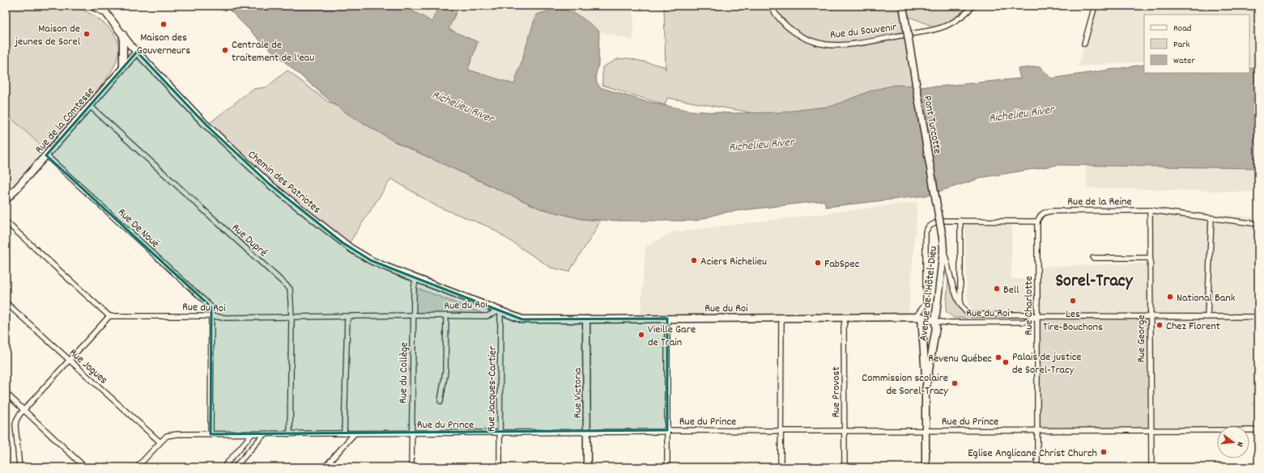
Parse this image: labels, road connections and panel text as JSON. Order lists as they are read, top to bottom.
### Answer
{
  "streets": {
    "main road": [
      "Rue de la Comtesse",
      "Pont Turcotte",
      "Chemin des Patriotes",
      "Avenue de l'Hôtel-Dieu",
      "Rue du Roi",
      "Rue Victoria"
    ],
    "street": [
      "Rue du Souvenir",
      "Rue de la Reine",
      "Rue De Nouë",
      "Rue Dupré",
      "Rue Charlotte",
      "Rue George",
      "Rue Jogues",
      "Rue du Collège",
      "Rue Jacques-Cartier",
      "Rue Provost",
      "Rue du Prince"
    ]
  },
  "crossings": [
    ["Rue de la Comtesse", "Chemin des Patriotes"],
    ["Rue de la Comtesse", "Rue De Nouë"],
    ["Rue de la Comtesse", "Rue Dupré"],
    ["Pont Turcotte", "Avenue de l'Hôtel-Dieu"],
    ["Chemin des Patriotes", "Rue du Roi"],
    ["Chemin des Patriotes", "Rue du Collège"],
    ["Chemin des Patriotes", "Rue Jacques-Cartier"],
    ["Rue de la Reine", "Rue Charlotte"],
    ["Rue de la Reine", "Rue George"],
    ["Rue De Nouë", "Rue du Roi"],
    ["Rue Dupré", "Rue du Roi"],
    ["Rue Dupré", "Rue du Prince"],
    ["Avenue de l'Hôtel-Dieu", "Rue du Roi"],
    ["Avenue de l'Hôtel-Dieu", "Rue du Prince"],
    ["Rue du Roi", "Rue Charlotte"],
    ["Rue du Roi", "Rue George"],
    ["Rue du Roi", "Rue du Collège"],
    ["Rue du Roi", "Rue Jacques-Cartier"],
    ["Rue du Roi", "Rue Provost"],
    ["Rue du Roi", "Rue Victoria"],
    ["Rue Charlotte", "Rue du Prince"],
    ["Rue George", "Rue du Prince"],
    ["Rue Jogues", "Rue du Prince"],
    ["Rue du Collège", "Rue du Prince"],
    ["Rue Jacques-Cartier", "Rue du Prince"],
    ["Rue Provost", "Rue du Prince"],
    ["Rue Victoria", "Rue du Prince"]
  ],
  "districts": ["Sorel-Tracy"],
  "water": ["Richelieu River"],
  "places": [
    "Maison des Gouverneurs",
    "Maison de jeunes de Sorel",
    "Centrale de traitement de l'eau",
    "Aciers Richelieu",
    "FabSpec",
    "Bell",
    "National Bank",
    "Les Tire-Bouchons",
    "Chez Florent",
    "Vieille Gare de Train",
    "Revenu Québec",
    "Palais de justice de Sorel-Tracy",
    "Commission scolaire de Sorel-Tracy",
    "Eglise Anglicane Christ Church"
  ],
  "legend": ["Road", "Park", "Water"],
  "north": "right"
}
